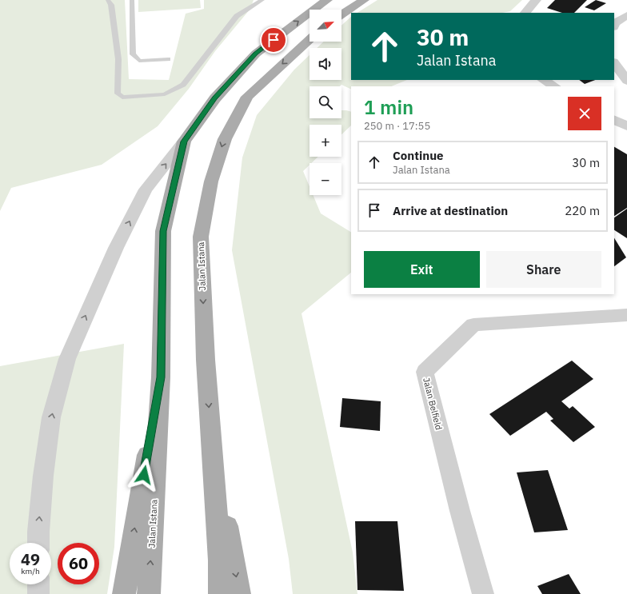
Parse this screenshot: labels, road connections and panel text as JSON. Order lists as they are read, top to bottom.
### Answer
{
  "streets": {
    "main road": ["Jalan Istana"],
    "street": ["Jalan Belfield"]
  },
  "north": "top right",
  "page": {
    "map_buttons": ["+", "−"],
    "turn": ["30 m", "Jalan Istana"],
    "heading": ["1 min", "250 m · 17:55"],
    "list": [
      {
        "name": "Continue",
        "note": "Jalan Istana",
        "value": "30 m"
      },
      {
        "name": "Arrive at destination",
        "value": "220 m"
      }
    ],
    "buttons": ["Exit", "Share"],
    "speed": "49 km/h",
    "limit": "60"
  }
}
